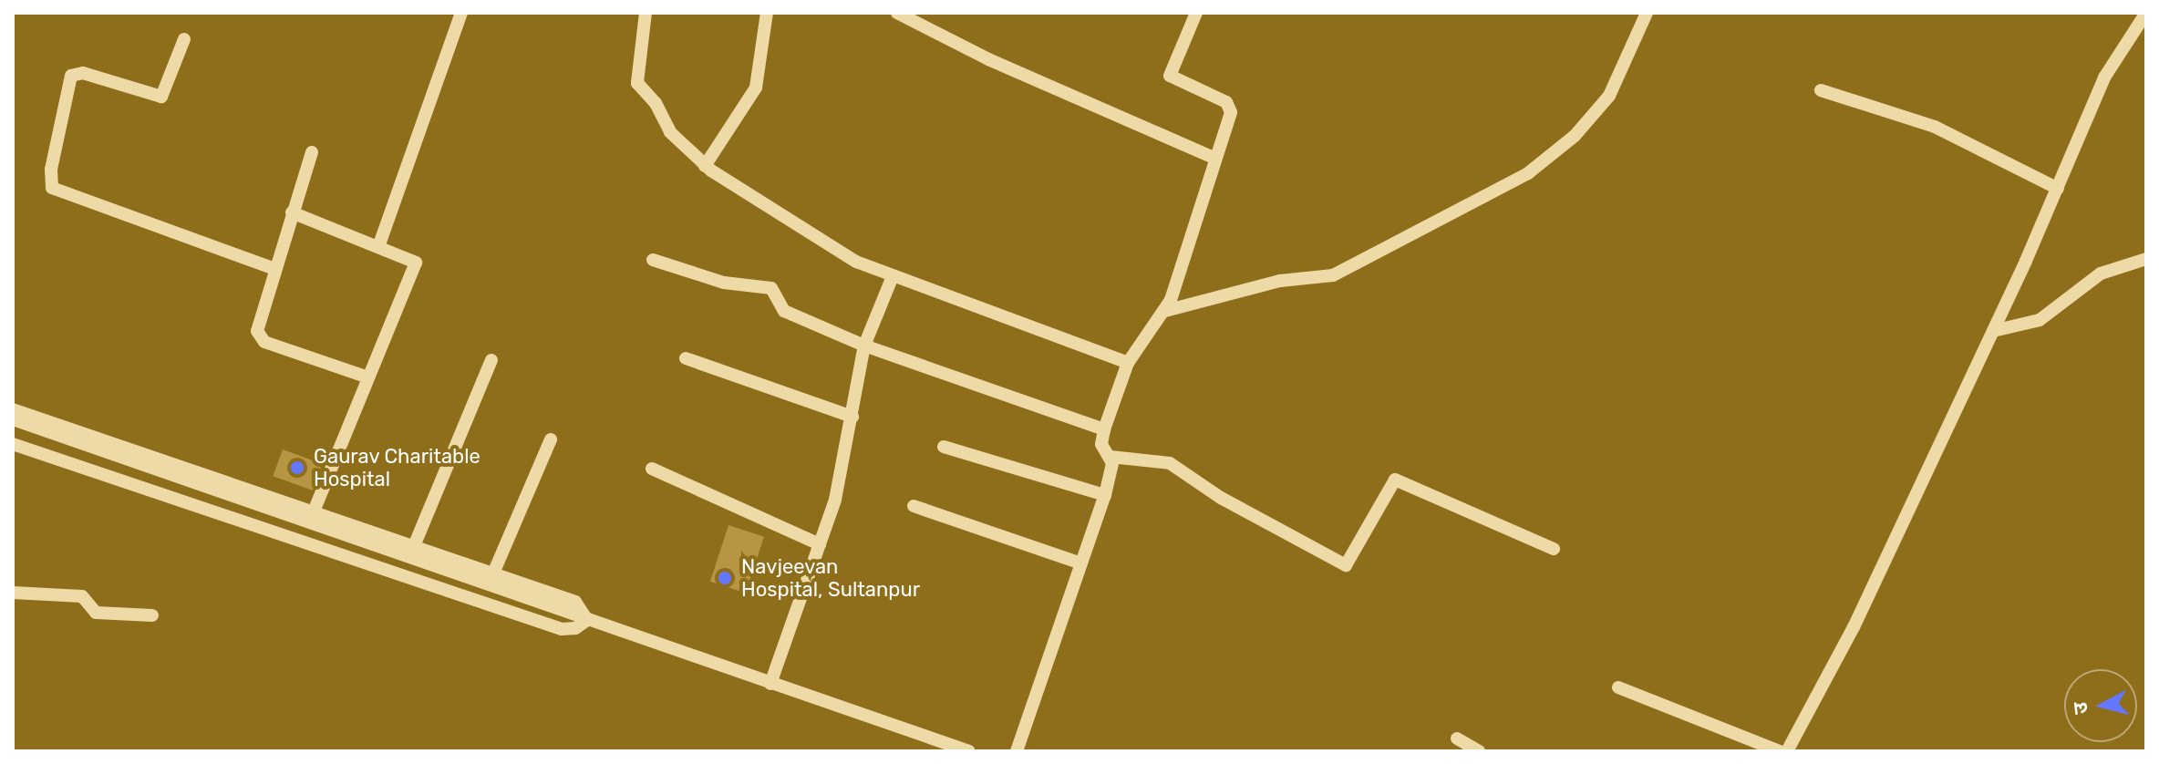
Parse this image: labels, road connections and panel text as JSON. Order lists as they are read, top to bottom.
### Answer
{
  "places": ["Gaurav Charitable Hospital", "Navjeevan Hospital, Sultanpur"],
  "north": "left"
}
